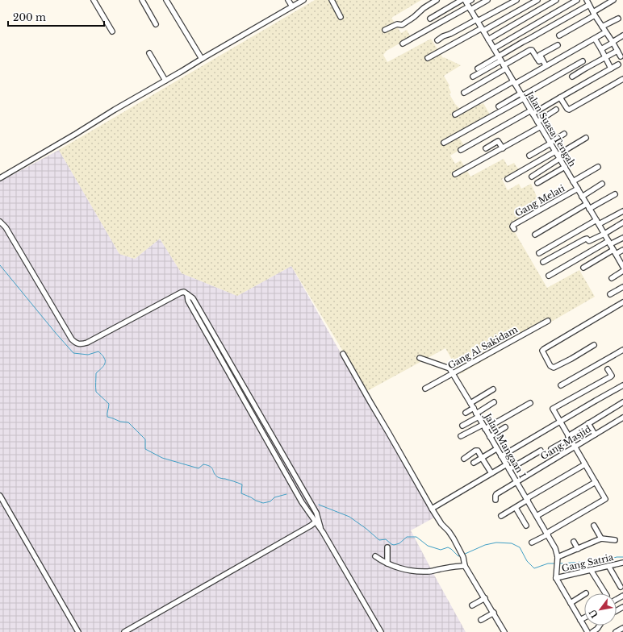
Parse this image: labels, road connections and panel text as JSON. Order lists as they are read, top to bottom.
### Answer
{
  "streets": {
    "street": [
      "Jalan Suasa Tengah",
      "Gang Melati",
      "Gang Al Sakidam",
      "Gang Masjid",
      "Jalan Mangaan I",
      "Gang Satria"
    ]
  },
  "crossings": [
    ["Jalan Suasa Tengah", "Gang Melati"],
    ["Gang Al Sakidam", "Jalan Mangaan I"],
    ["Gang Masjid", "Jalan Mangaan I"]
  ],
  "scale_bar": "200 m",
  "north": "bottom left"
}
